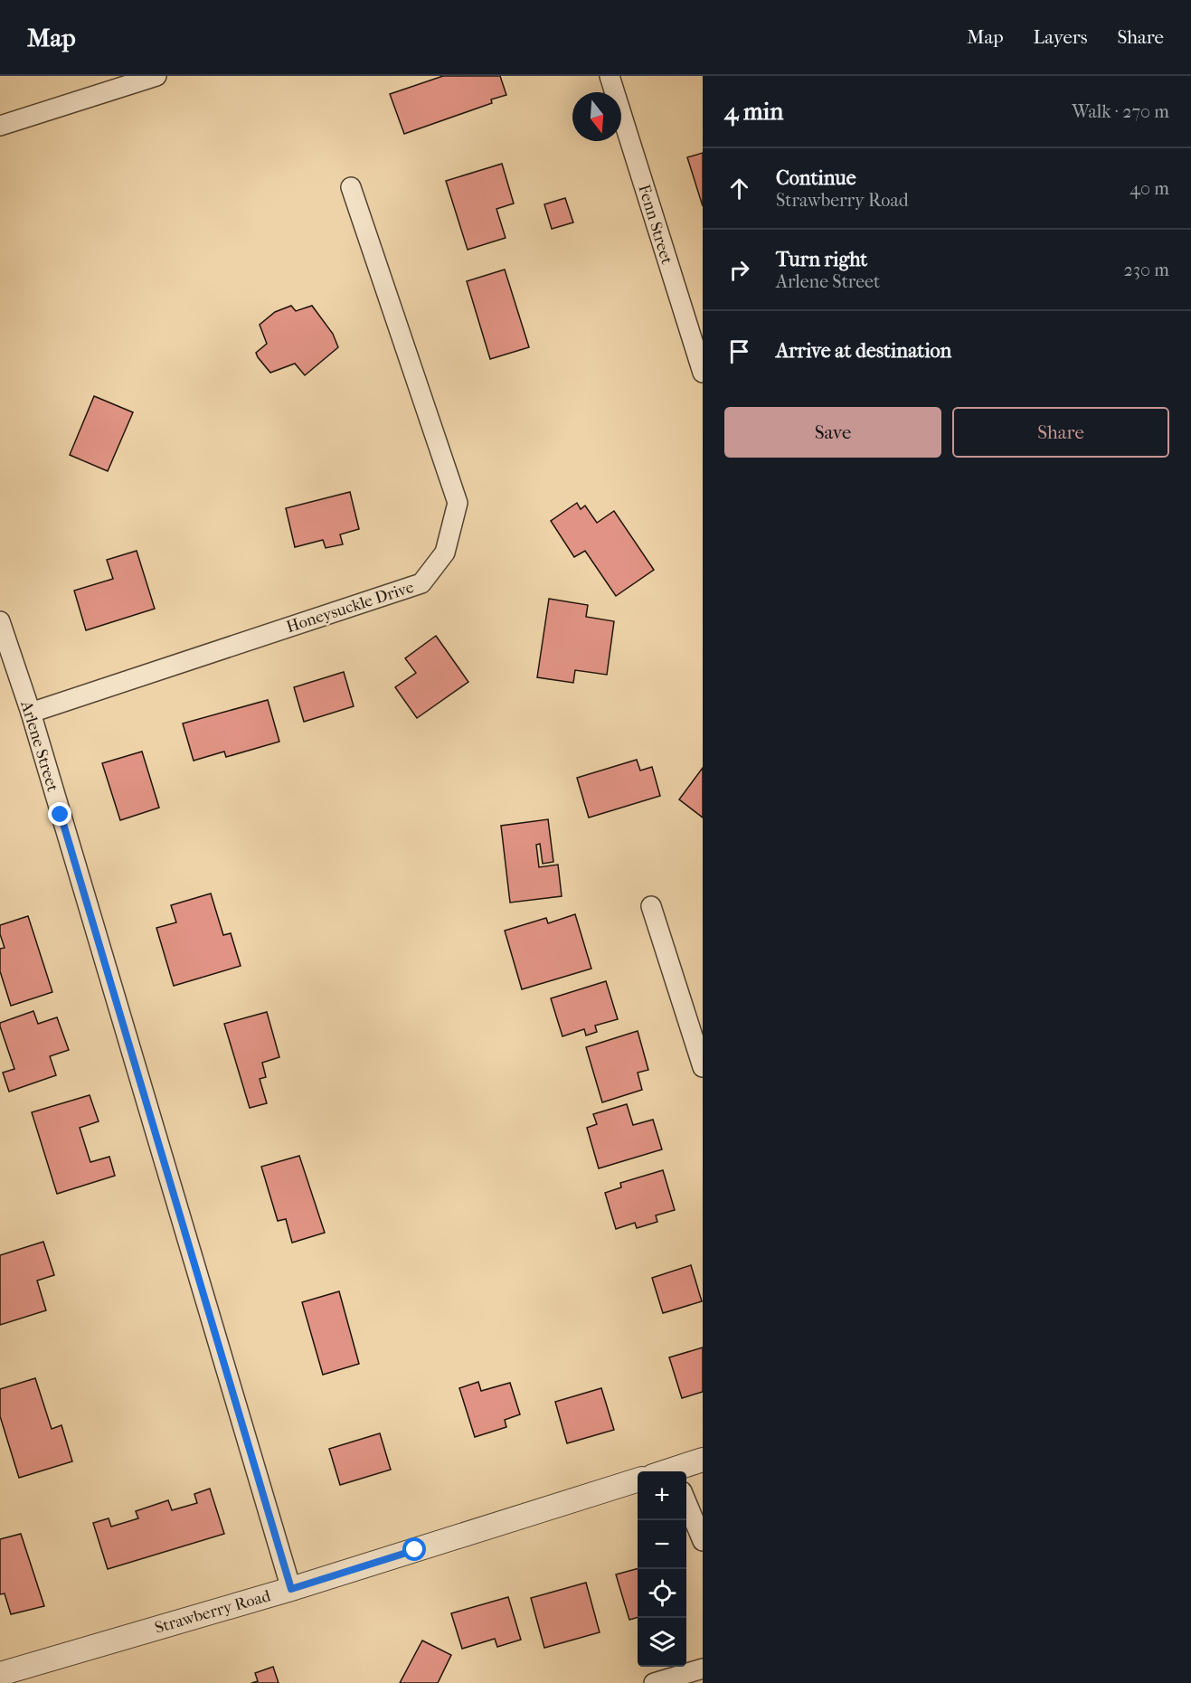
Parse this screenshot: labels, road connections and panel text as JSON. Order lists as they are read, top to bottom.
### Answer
{
  "streets": {
    "street": [
      "Fenn Street",
      "Honeysuckle Drive",
      "Arlene Street",
      "Strawberry Road"
    ]
  },
  "crossings": [
    ["Honeysuckle Drive", "Arlene Street"],
    ["Arlene Street", "Strawberry Road"]
  ],
  "north": "bottom",
  "page": {
    "header": "Map",
    "nav": ["Map", "Layers", "Share"],
    "heading": ["4 min", "Walk · 270 m"],
    "list": [
      ["Continue", "Strawberry Road", "40 m"],
      ["Turn right", "Arlene Street", "230 m"],
      "Arrive at destination"
    ],
    "buttons": ["Save", "Share"],
    "map_buttons": ["+", "−"]
  }
}
